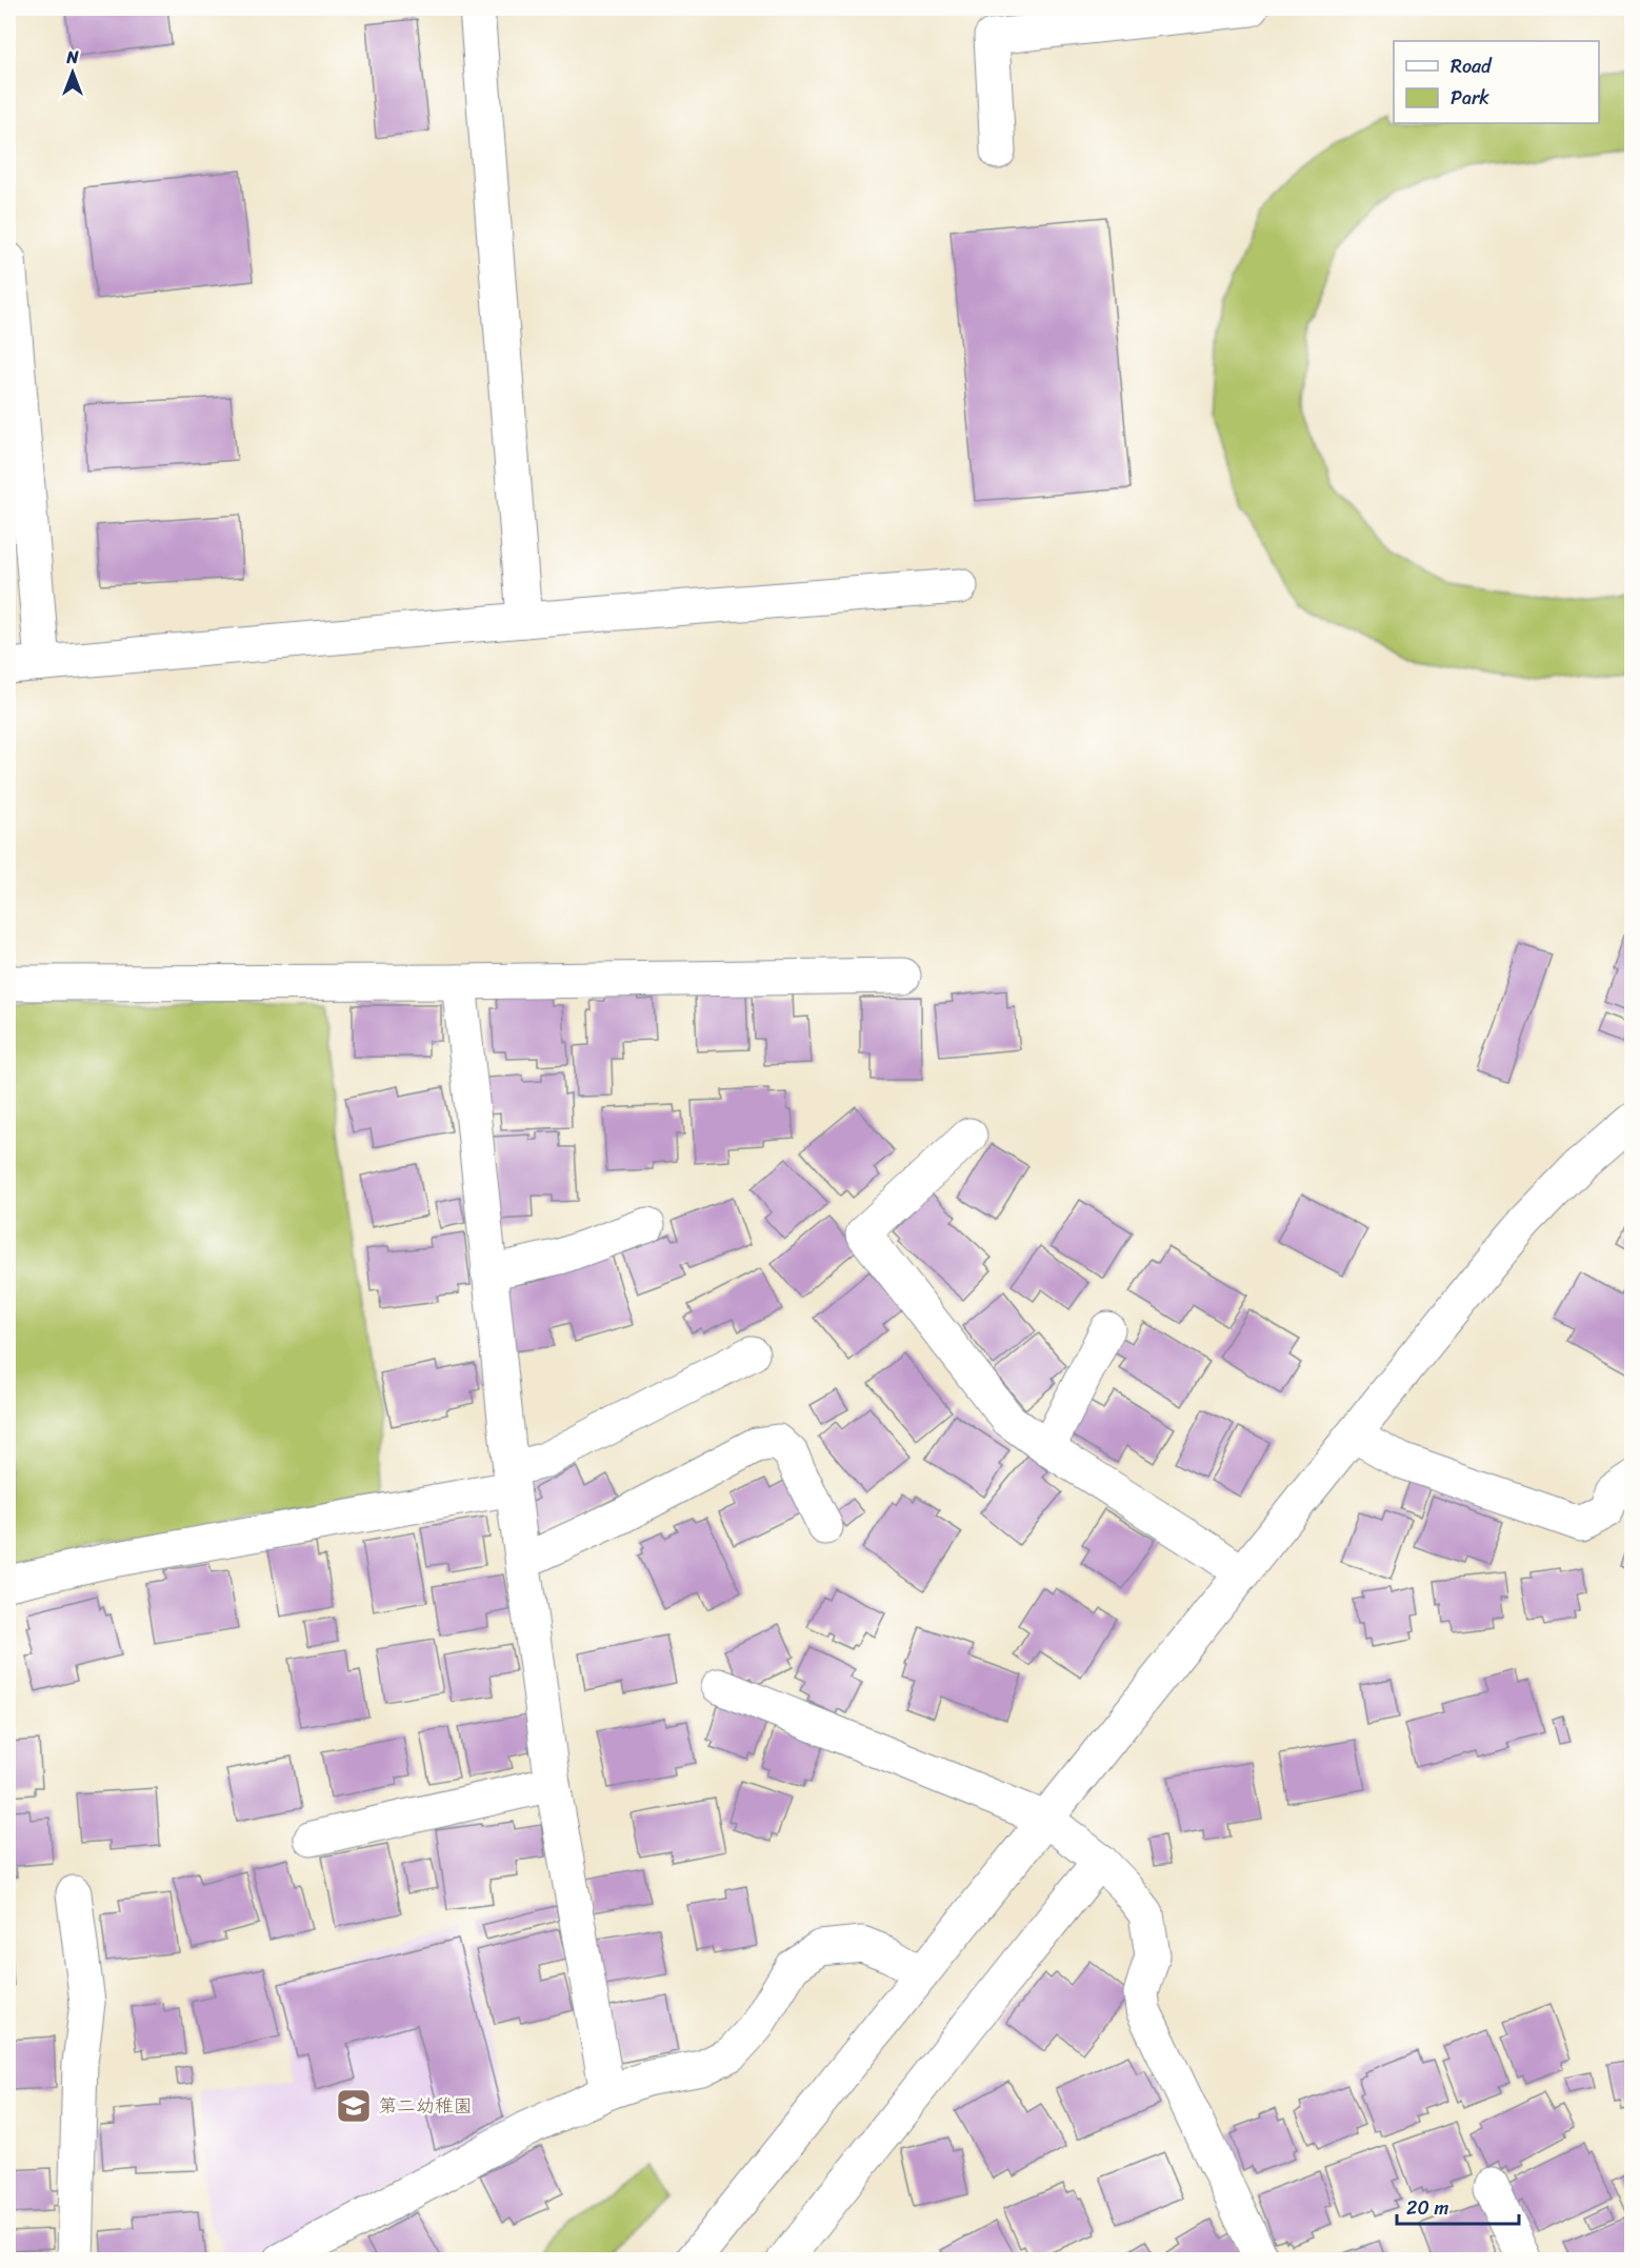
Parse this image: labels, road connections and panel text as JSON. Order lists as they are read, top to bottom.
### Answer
{
  "places": {
    "school or university": ["第二幼稚園"]
  },
  "legend": ["Road", "Park"],
  "scale_bar": "20 m",
  "north": "top"
}
